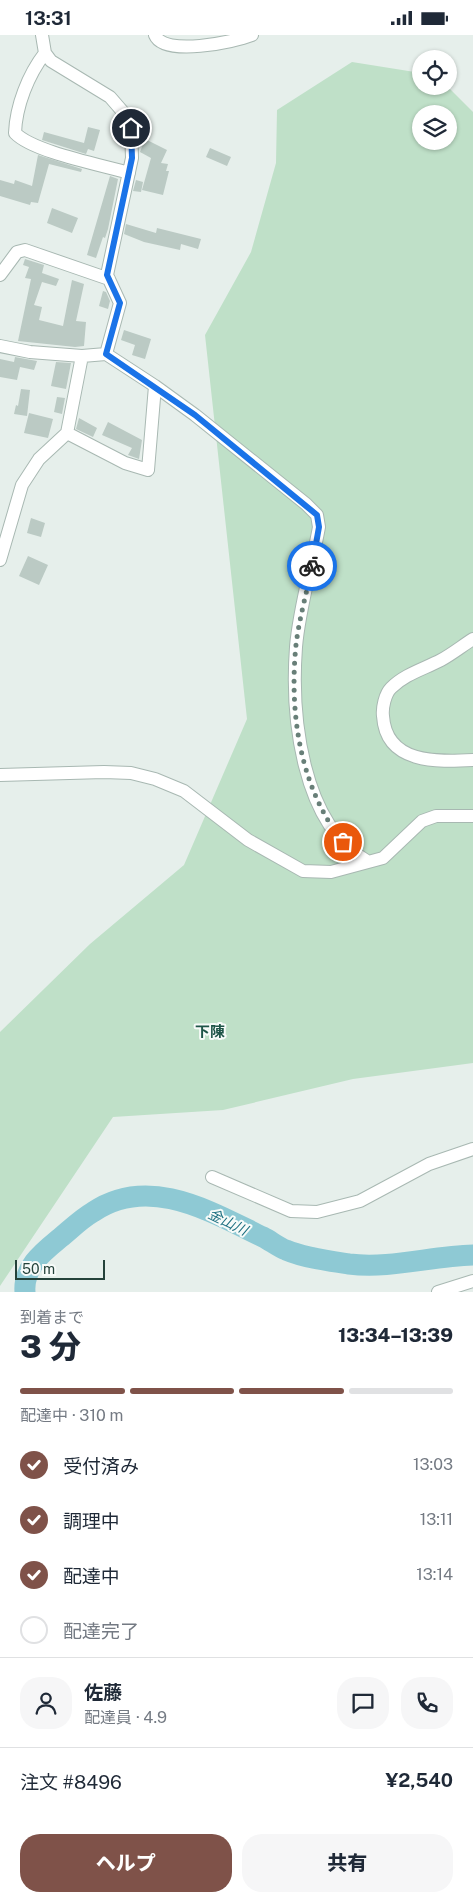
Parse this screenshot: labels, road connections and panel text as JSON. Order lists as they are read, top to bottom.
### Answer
{
  "districts": ["下陳"],
  "water": ["金山川"],
  "scale_bar": "50 m",
  "page": {
    "status": "13:31",
    "scale": "50 m",
    "heading": ["3 分", "到着まで", "13:34–13:39"],
    "panel": [
      "佐藤",
      "配達員 · 4.9",
      "注文 #8496",
      "¥2,540"
    ],
    "bar": "配達中 · 310 m",
    "list": [
      ["受付済み", "13:03"],
      ["調理中", "13:11"],
      ["配達中", "13:14"],
      "配達完了"
    ],
    "buttons": ["ヘルプ", "共有"]
  }
}
